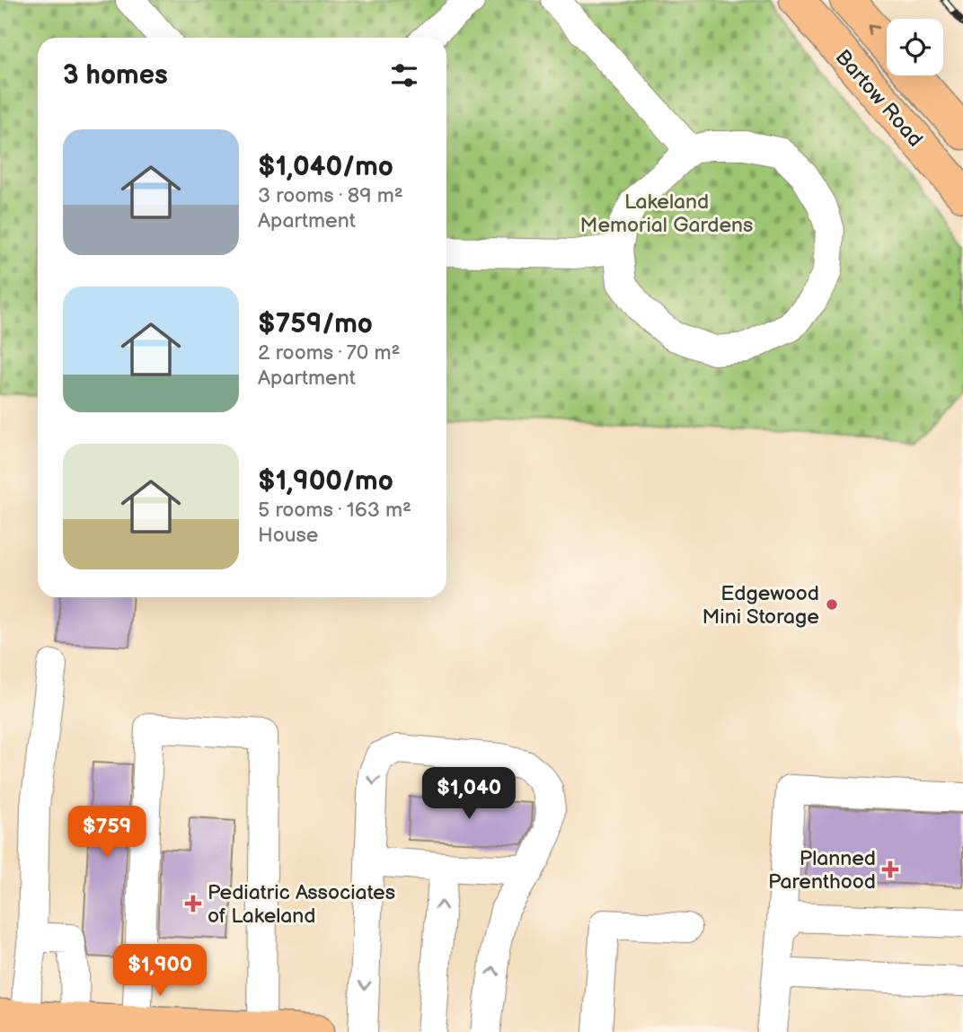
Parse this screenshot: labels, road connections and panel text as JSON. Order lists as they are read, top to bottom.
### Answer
{
  "streets": {
    "main road": ["Bartow Road"]
  },
  "parks": ["Lakeland Memorial Gardens"],
  "places": {
    "other": ["Edgewood Mini Storage"],
    "health": ["Planned Parenthood", "Pediatric Associates of Lakeland"]
  },
  "page": {
    "heading": "3 homes",
    "list": [
      {
        "name": "$1,040/mo",
        "note": "3 rooms · 89 m² · Apartment"
      },
      {
        "name": "$759/mo",
        "note": "2 rooms · 70 m² · Apartment"
      },
      {
        "name": "$1,900/mo",
        "note": "5 rooms · 163 m² · House"
      }
    ],
    "price": ["$1,040", "$759", "$1,900"]
  }
}
